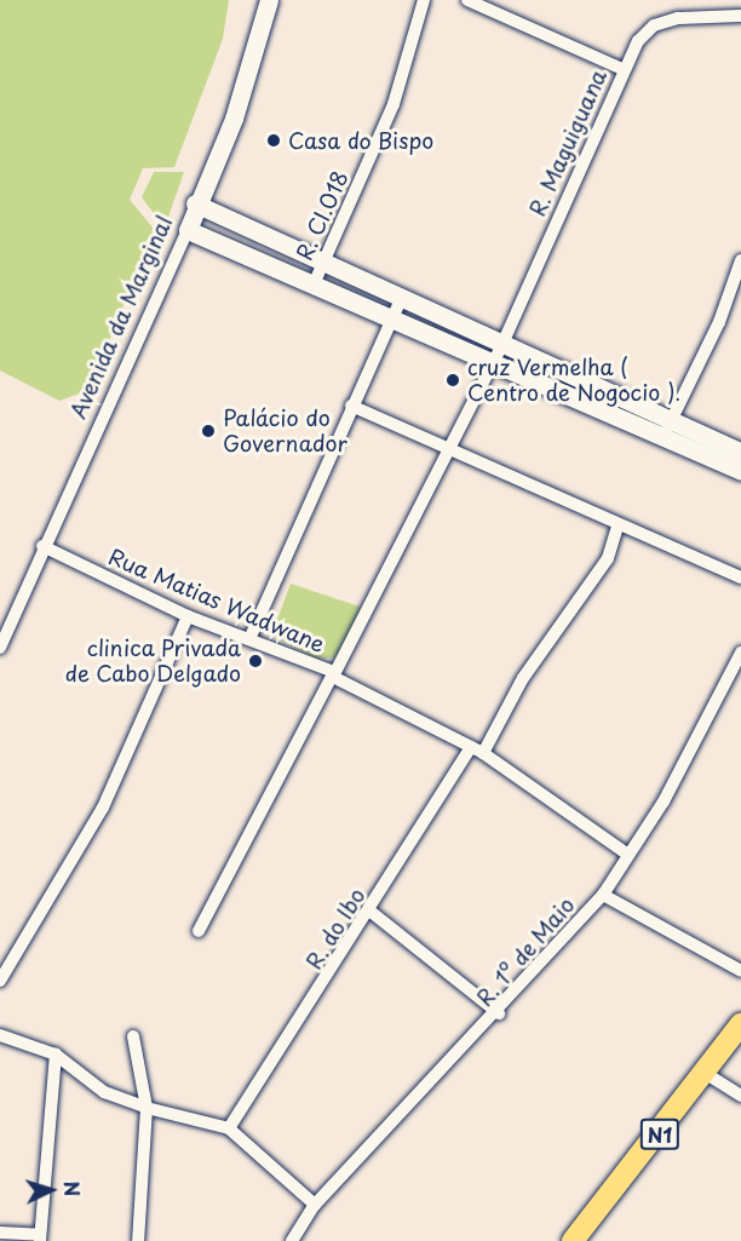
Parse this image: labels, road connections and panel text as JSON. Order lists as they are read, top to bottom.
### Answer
{
  "streets": {
    "highway": ["N1"],
    "street": [
      "R. Maguiguana",
      "R. CI.018",
      "Avenida da Marginal",
      "Rua Matias Wadwane",
      "R. do Ibo",
      "R. 1º de Maio"
    ]
  },
  "crossings": [
    ["R. Maguiguana", "Rua Matias Wadwane"],
    ["Avenida da Marginal", "Rua Matias Wadwane"],
    ["Rua Matias Wadwane", "R. do Ibo"],
    ["Rua Matias Wadwane", "R. 1º de Maio"]
  ],
  "places": [
    "Casa do Bispo",
    "cruz Vermelha ( Centro de Nogocio ).",
    "Palácio do Governador",
    "clinica Privada de Cabo Delgado"
  ],
  "north": "right"
}
